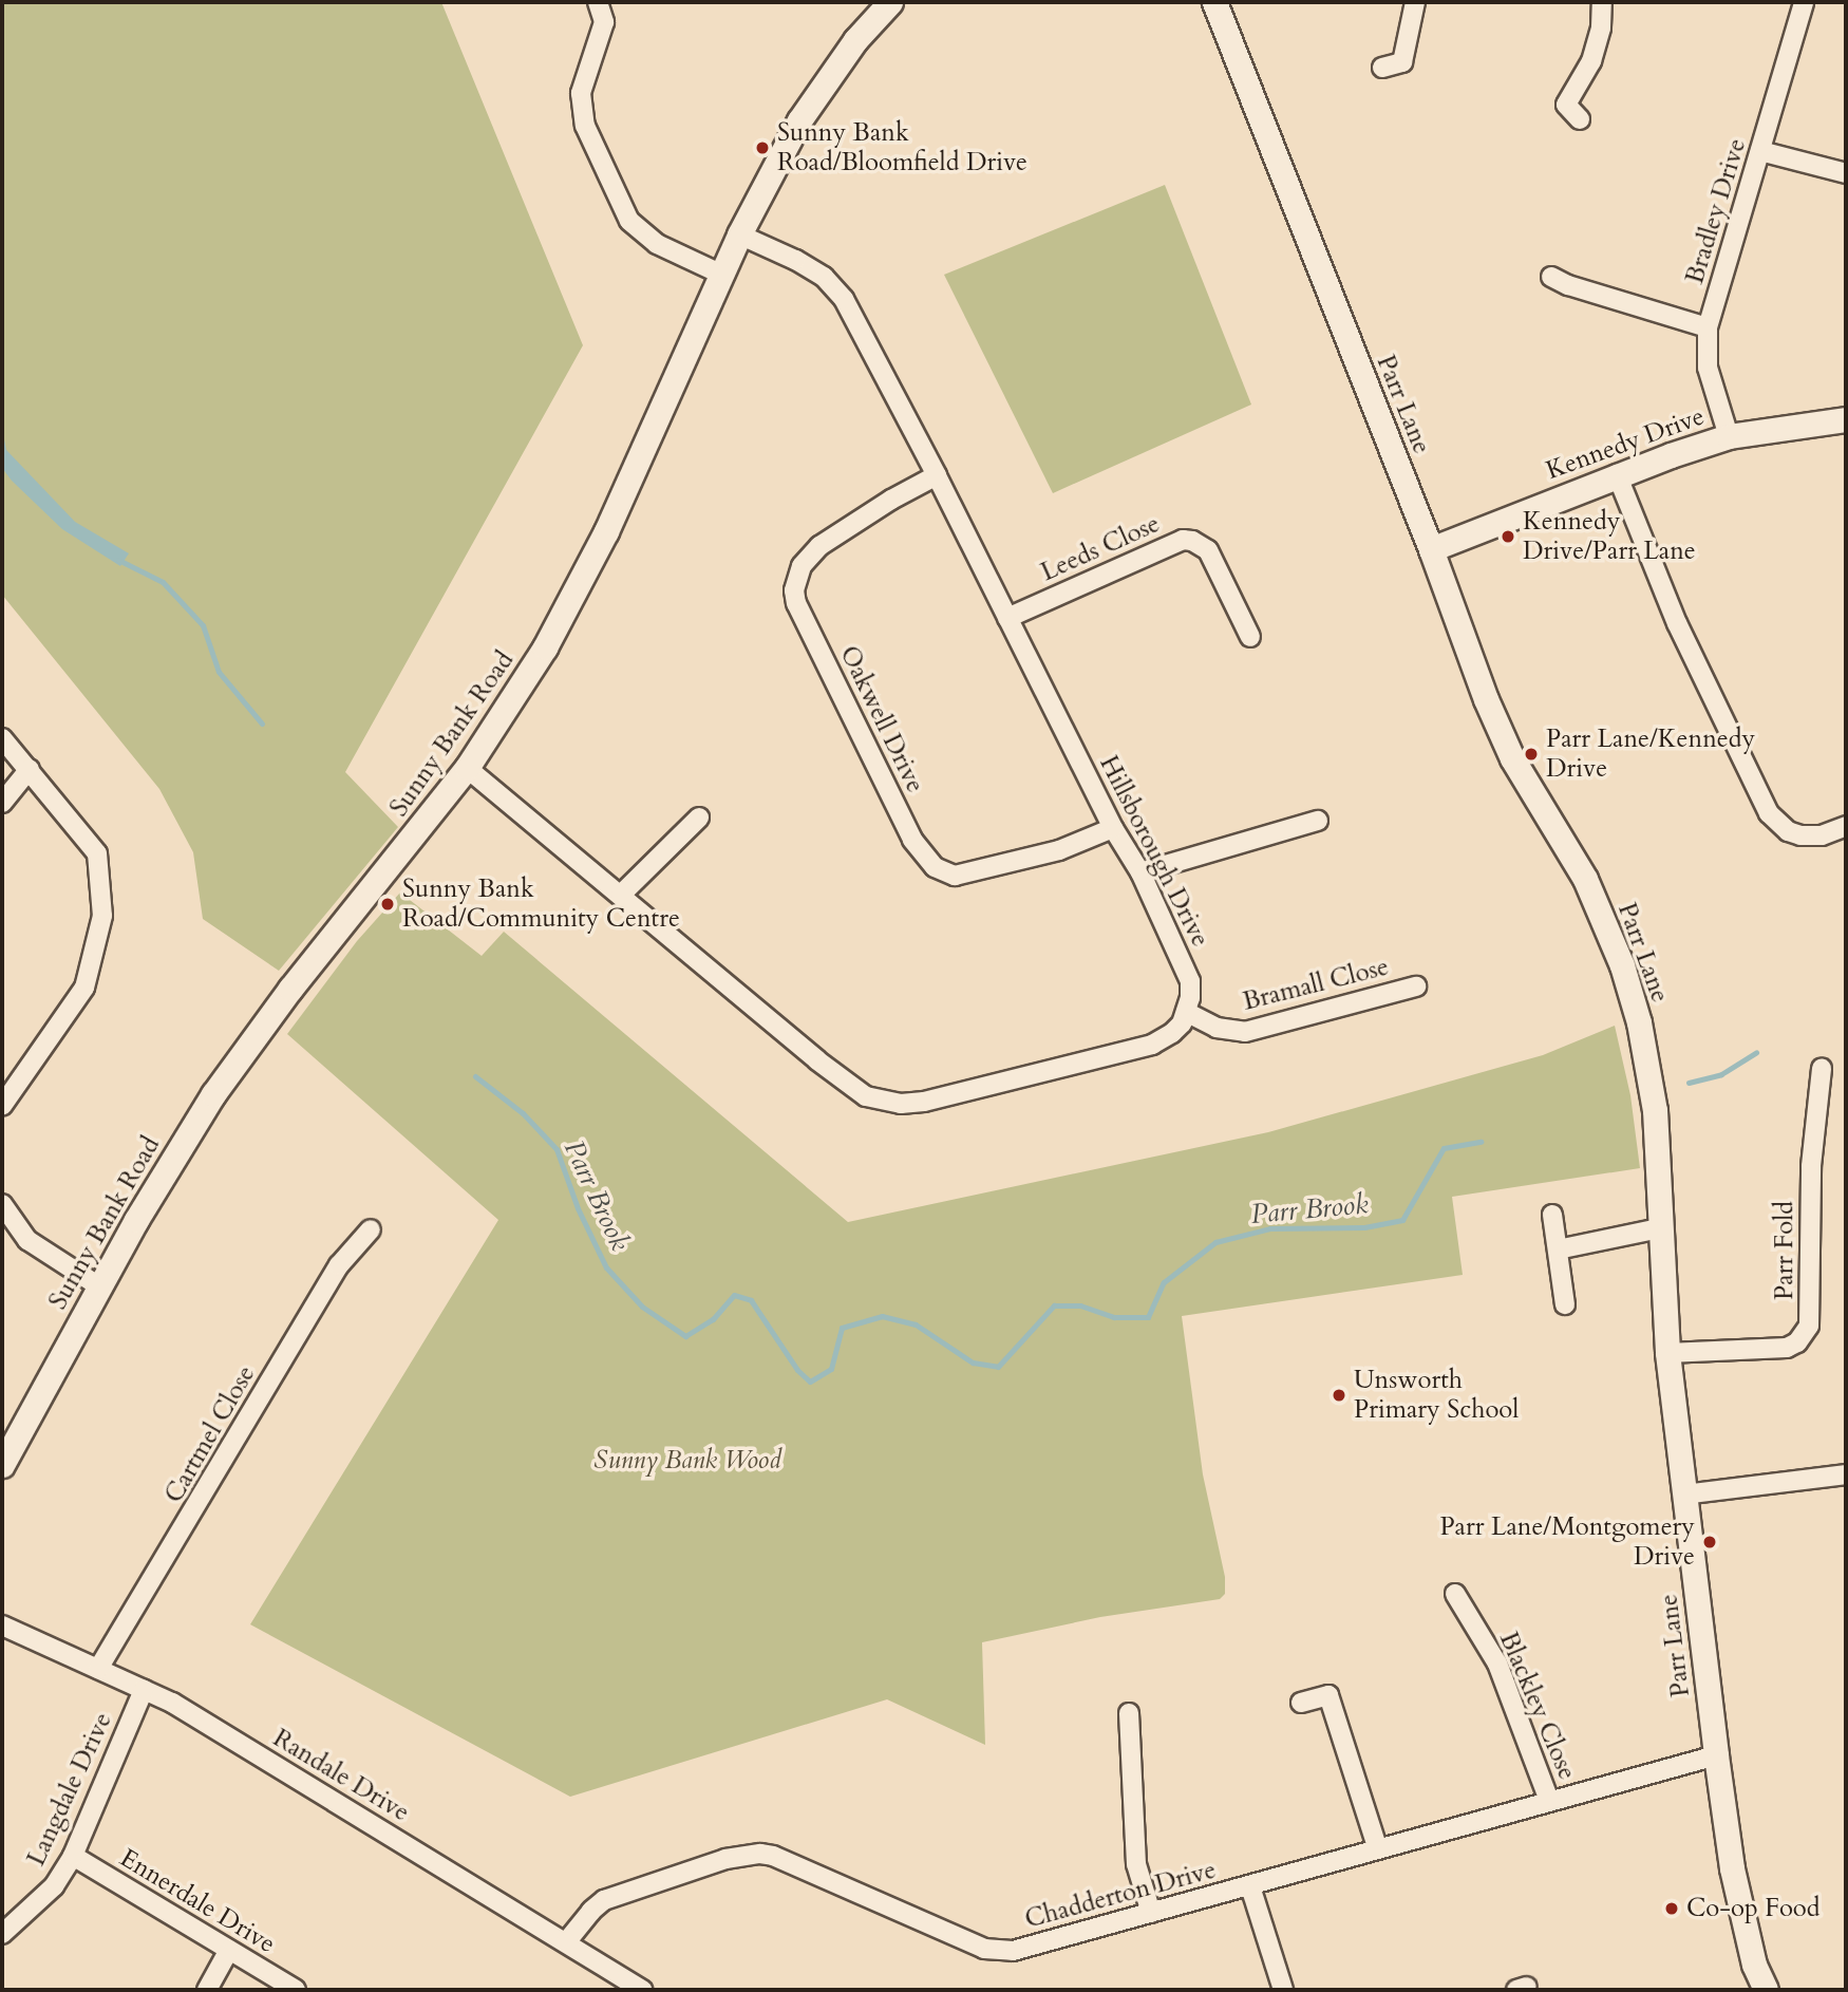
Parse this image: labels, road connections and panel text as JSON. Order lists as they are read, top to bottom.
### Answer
{
  "streets": {
    "street": [
      "Bradley Drive",
      "Parr Lane",
      "Kennedy Drive",
      "Leeds Close",
      "Oakwell Drive",
      "Sunny Bank Road",
      "Hillsborough Drive",
      "Bramall Close",
      "Parr Fold",
      "Cartmel Close",
      "Blackley Close",
      "Randale Drive",
      "Langdale Drive",
      "Chadderton Drive",
      "Ennerdale Drive"
    ]
  },
  "crossings": [
    ["Bradley Drive", "Kennedy Drive"],
    ["Parr Lane", "Kennedy Drive"],
    ["Parr Lane", "Parr Fold"],
    ["Parr Lane", "Chadderton Drive"],
    ["Leeds Close", "Hillsborough Drive"],
    ["Oakwell Drive", "Hillsborough Drive"],
    ["Sunny Bank Road", "Hillsborough Drive"],
    ["Hillsborough Drive", "Bramall Close"],
    ["Cartmel Close", "Randale Drive"],
    ["Blackley Close", "Chadderton Drive"],
    ["Randale Drive", "Langdale Drive"],
    ["Randale Drive", "Chadderton Drive"],
    ["Langdale Drive", "Ennerdale Drive"]
  ],
  "water": ["Parr Brook"],
  "parks": ["Sunny Bank Wood"],
  "places": [
    "Sunny Bank Road/Bloomfield Drive",
    "Kennedy Drive/Parr Lane",
    "Parr Lane/Kennedy Drive",
    "Sunny Bank Road/Community Centre",
    "Unsworth Primary School",
    "Parr Lane/Montgomery Drive",
    "Co-op Food"
  ]
}
